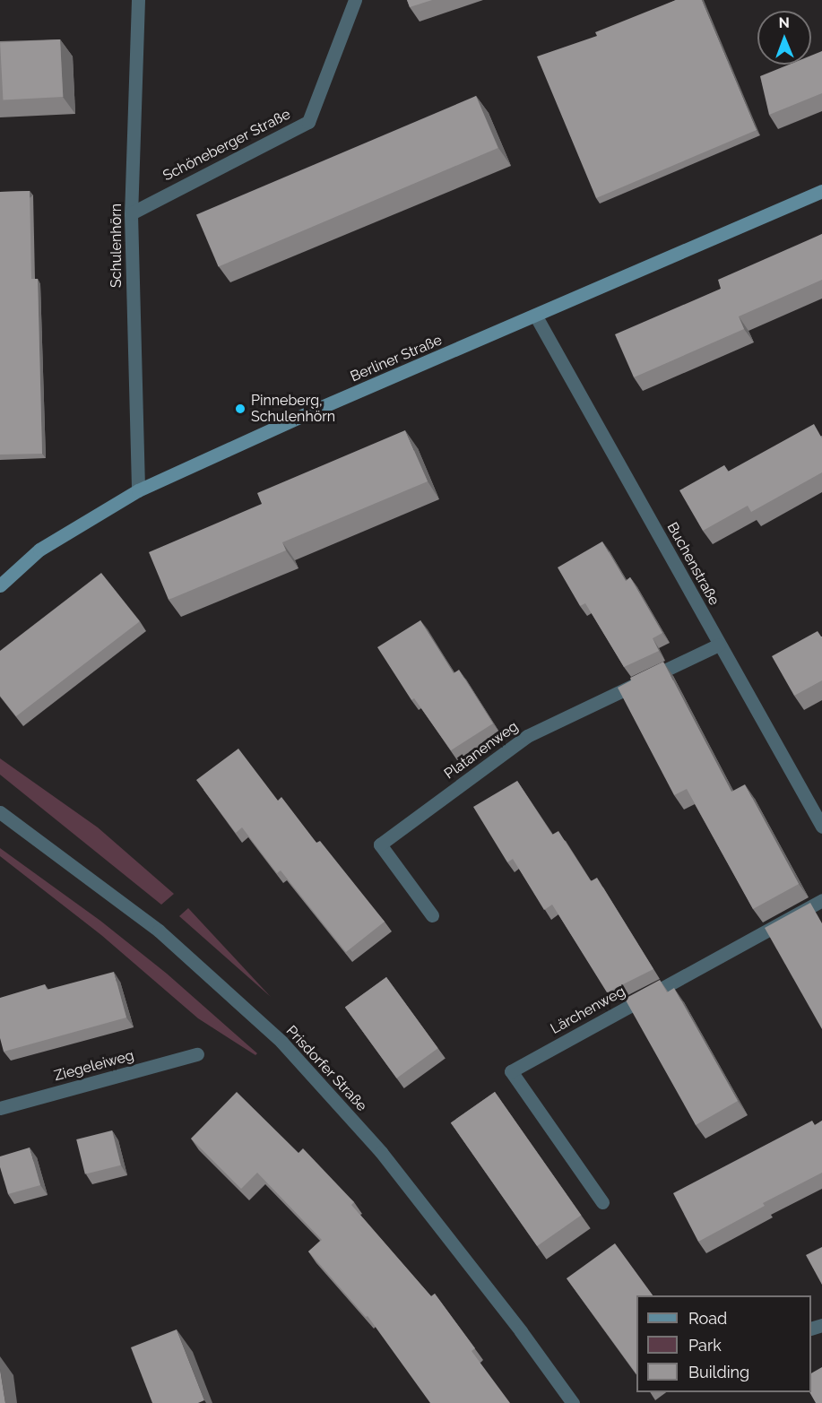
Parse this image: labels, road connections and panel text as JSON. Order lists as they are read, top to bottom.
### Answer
{
  "streets": {
    "main road": ["Berliner Straße"],
    "street": [
      "Schöneberger Straße",
      "Schulenhörn",
      "Buchenstraße",
      "Platanenweg",
      "Lärchenweg",
      "Ziegeleiweg",
      "Prisdorfer Straße"
    ]
  },
  "crossings": [
    ["Schöneberger Straße", "Schulenhörn"],
    ["Schulenhörn", "Berliner Straße"],
    ["Berliner Straße", "Buchenstraße"],
    ["Buchenstraße", "Platanenweg"]
  ],
  "places": ["Pinneberg, Schulenhörn"],
  "legend": ["Road", "Park", "Building"],
  "north": "top"
}
